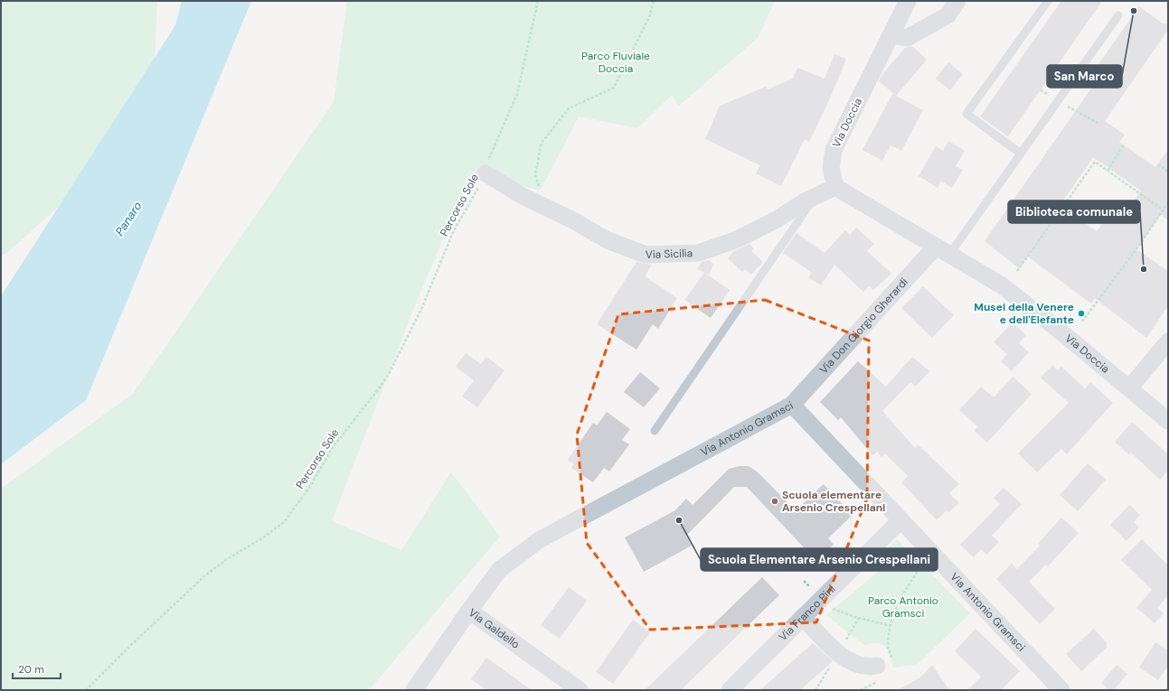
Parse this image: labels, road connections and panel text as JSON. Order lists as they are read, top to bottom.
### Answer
{
  "streets": {
    "street": [
      "Via Doccia",
      "Via Sicilia",
      "Via Don Giorgio Gherardi",
      "Via Antonio Gramsci",
      "Via Franco Pini",
      "Via Galdello"
    ],
    "path": ["Percorso Sole"]
  },
  "crossings": [
    ["Via Doccia", "Via Sicilia"],
    ["Via Doccia", "Via Don Giorgio Gherardi"],
    ["Percorso Sole", "Via Sicilia"],
    ["Via Don Giorgio Gherardi", "Via Antonio Gramsci"],
    ["Via Antonio Gramsci", "Via Franco Pini"],
    ["Via Antonio Gramsci", "Via Galdello"]
  ],
  "water": ["Panaro"],
  "parks": ["Parco Fluviale Doccia", "Parco Antonio Gramsci"],
  "places": [
    "San Marco",
    "Biblioteca comunale",
    "Musei della Venere e dell'Elefante",
    "Scuola elementare Arsenio Crespellani",
    "Scuola Elementare Arsenio Crespellani"
  ],
  "scale_bar": "20 m"
}
